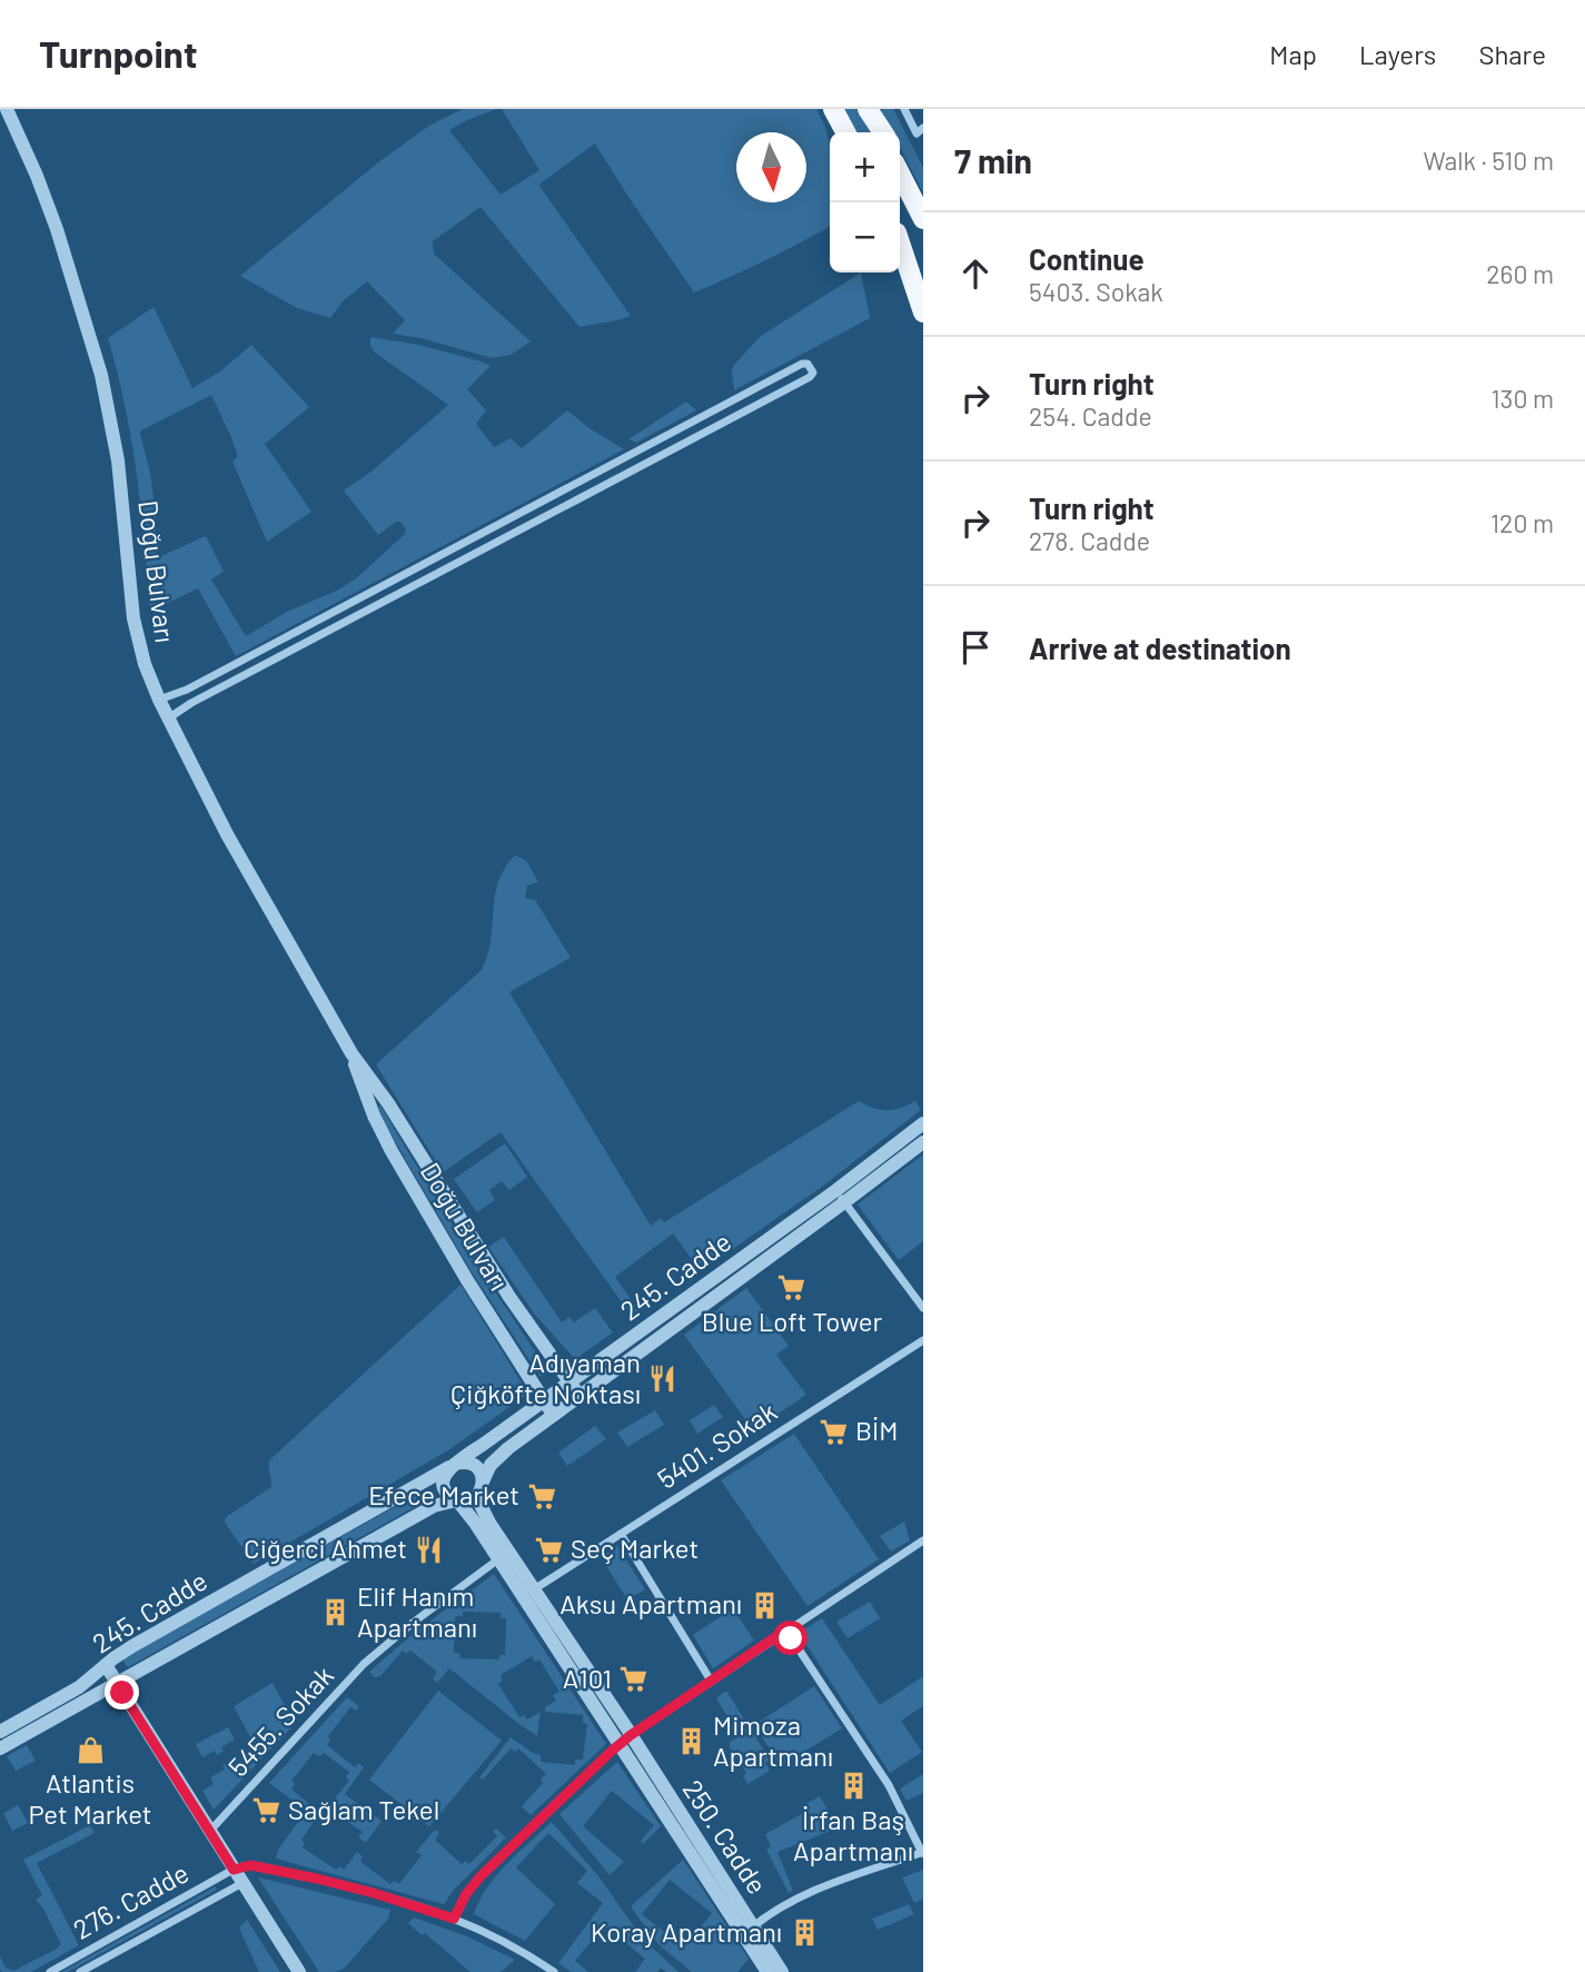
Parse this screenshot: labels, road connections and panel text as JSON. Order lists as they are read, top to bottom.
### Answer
{
  "streets": {
    "street": [
      "Doğu Bulvarı",
      "245. Cadde",
      "5401. Sokak",
      "5455. Sokak",
      "250. Cadde",
      "276. Cadde"
    ]
  },
  "crossings": [
    ["Doğu Bulvarı", "245. Cadde"],
    ["245. Cadde", "250. Cadde"],
    ["5401. Sokak", "250. Cadde"],
    ["5455. Sokak", "250. Cadde"]
  ],
  "places": {
    "supermarket": [
      "Blue Loft Tower",
      "BİM",
      "Efece Market",
      "Seç Market",
      "A101",
      "Sağlam Tekel"
    ],
    "restaurant": ["Adıyaman Çiğköfte Noktası", "Ciğerci Ahmet"],
    "building": [
      "Aksu Apartmanı",
      "Elif Hanım Apartmanı",
      "Mimoza Apartmanı",
      "İrfan Baş Apartmanı",
      "Koray Apartmanı"
    ],
    "shop": ["Atlantis Pet Market"]
  },
  "north": "bottom",
  "page": {
    "header": "Turnpoint",
    "nav": ["Map", "Layers", "Share"],
    "heading": ["7 min", "Walk · 510 m"],
    "map_buttons": ["+", "−"],
    "list": [
      ["Continue", "5403. Sokak", "260 m"],
      ["Turn right", "254. Cadde", "130 m"],
      ["Turn right", "278. Cadde", "120 m"],
      "Arrive at destination"
    ]
  }
}
